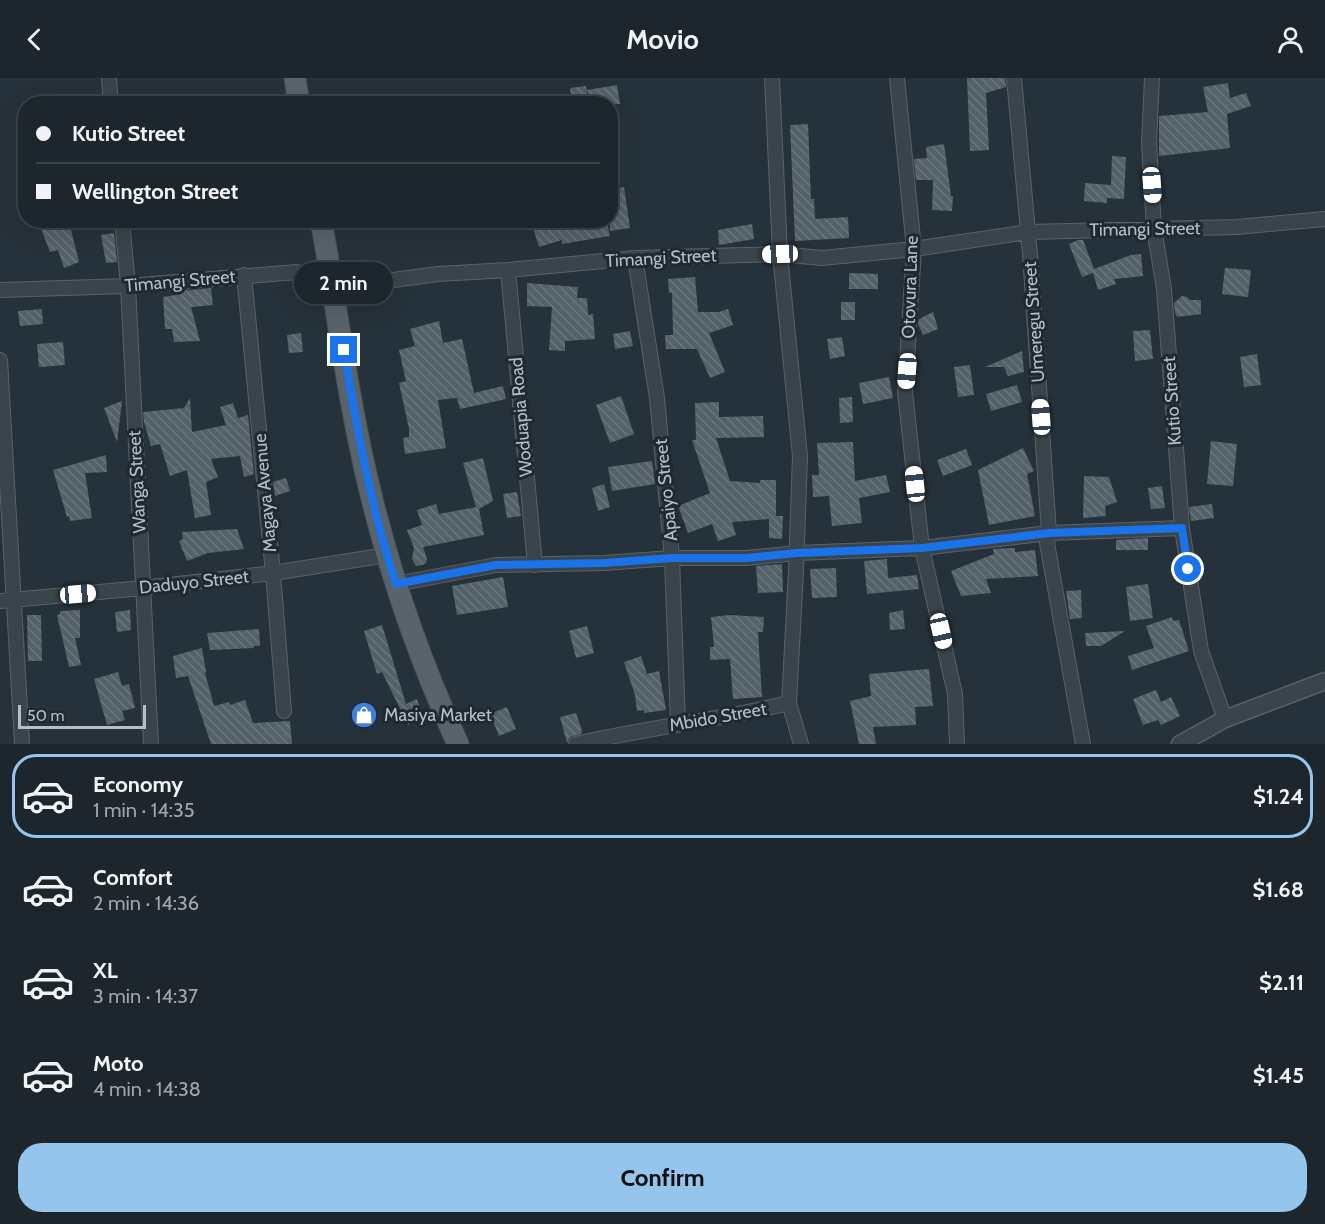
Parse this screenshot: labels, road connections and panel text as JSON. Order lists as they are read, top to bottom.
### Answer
{
  "streets": {
    "street": [
      "Timangi Street",
      "Otovura Lane",
      "Umeregu Street",
      "Kutio Street",
      "Woduapia Road",
      "Wanga Street",
      "Apaiyo Street",
      "Magaya Avenue",
      "Daduyo Street",
      "Mbido Street"
    ]
  },
  "crossings": [
    ["Timangi Street", "Otovura Lane"],
    ["Timangi Street", "Umeregu Street"],
    ["Timangi Street", "Kutio Street"],
    ["Timangi Street", "Woduapia Road"],
    ["Timangi Street", "Wanga Street"],
    ["Timangi Street", "Apaiyo Street"],
    ["Timangi Street", "Magaya Avenue"],
    ["Wanga Street", "Daduyo Street"],
    ["Apaiyo Street", "Mbido Street"],
    ["Magaya Avenue", "Daduyo Street"]
  ],
  "places": {
    "shop": ["Masiya Market"]
  },
  "scale_bar": "50 m",
  "page": {
    "header": "Movio",
    "banner": ["Kutio Street", "Wellington Street"],
    "bubble": "2 min",
    "scale": "50 m",
    "list": [
      {
        "name": "Economy",
        "note": "1 min · 14:35",
        "value": "$1.24"
      },
      {
        "name": "Comfort",
        "note": "2 min · 14:36",
        "value": "$1.68"
      },
      {
        "name": "XL",
        "note": "3 min · 14:37",
        "value": "$2.11"
      },
      {
        "name": "Moto",
        "note": "4 min · 14:38",
        "value": "$1.45"
      }
    ],
    "buttons": "Confirm"
  }
}
